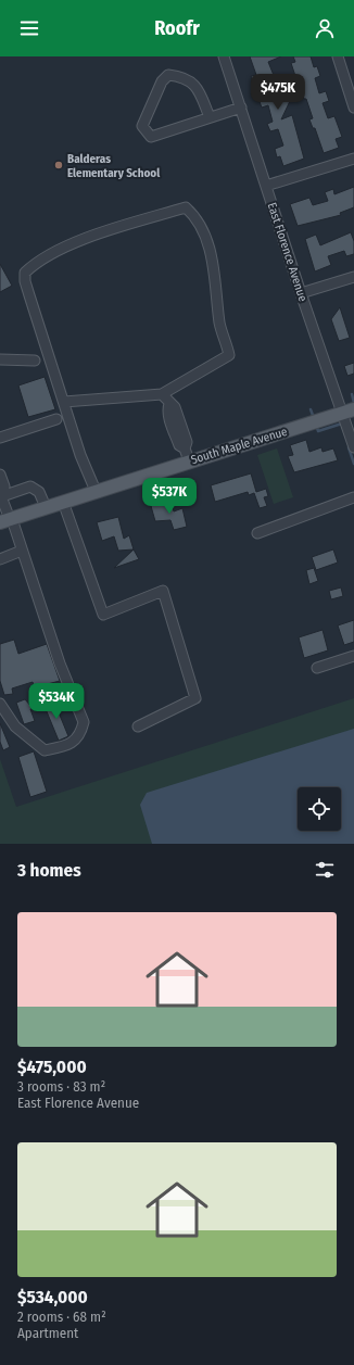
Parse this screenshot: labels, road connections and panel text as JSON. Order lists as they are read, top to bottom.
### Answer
{
  "streets": {
    "main road": ["South Maple Avenue"],
    "street": ["East Florence Avenue"]
  },
  "crossings": [
    ["East Florence Avenue", "South Maple Avenue"]
  ],
  "places": ["Balderas Elementary School"],
  "page": {
    "header": "Roofr",
    "price": ["$475K", "$537K", "$534K"],
    "heading": "3 homes",
    "list": [
      {
        "name": "$475,000",
        "note": "3 rooms · 83 m² · East Florence Avenue"
      },
      {
        "name": "$534,000",
        "note": "2 rooms · 68 m² · Apartment"
      }
    ]
  }
}
